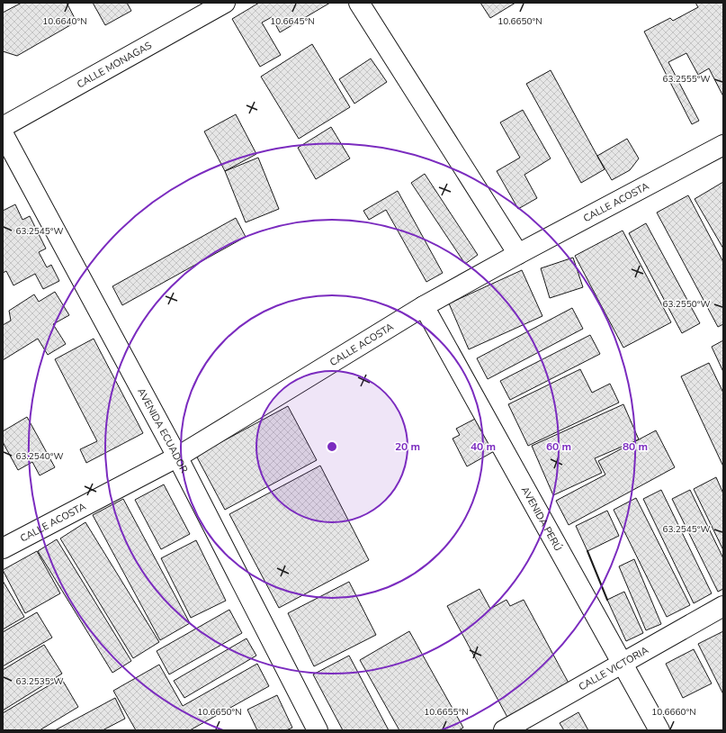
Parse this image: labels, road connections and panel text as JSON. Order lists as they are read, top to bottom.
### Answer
{
  "streets": {
    "street": [
      "CALLE MONAGAS",
      "CALLE ACOSTA",
      "AVENIDA ECUADOR",
      "AVENIDA PERÚ",
      "CALLE VICTORIA"
    ]
  },
  "crossings": [
    ["CALLE ACOSTA", "AVENIDA ECUADOR"],
    ["CALLE ACOSTA", "AVENIDA PERÚ"],
    ["AVENIDA PERÚ", "CALLE VICTORIA"]
  ],
  "coordinates": [
    "10.6640°N",
    "10.6645°N",
    "10.6650°N",
    "63.2555°W",
    "63.2545°W",
    "63.2550°W",
    "63.2540°W",
    "63.2535°W",
    "10.6655°N",
    "10.6660°N"
  ],
  "rings": [
    "20 m",
    "40 m",
    "60 m",
    "80 m"
  ]
}
